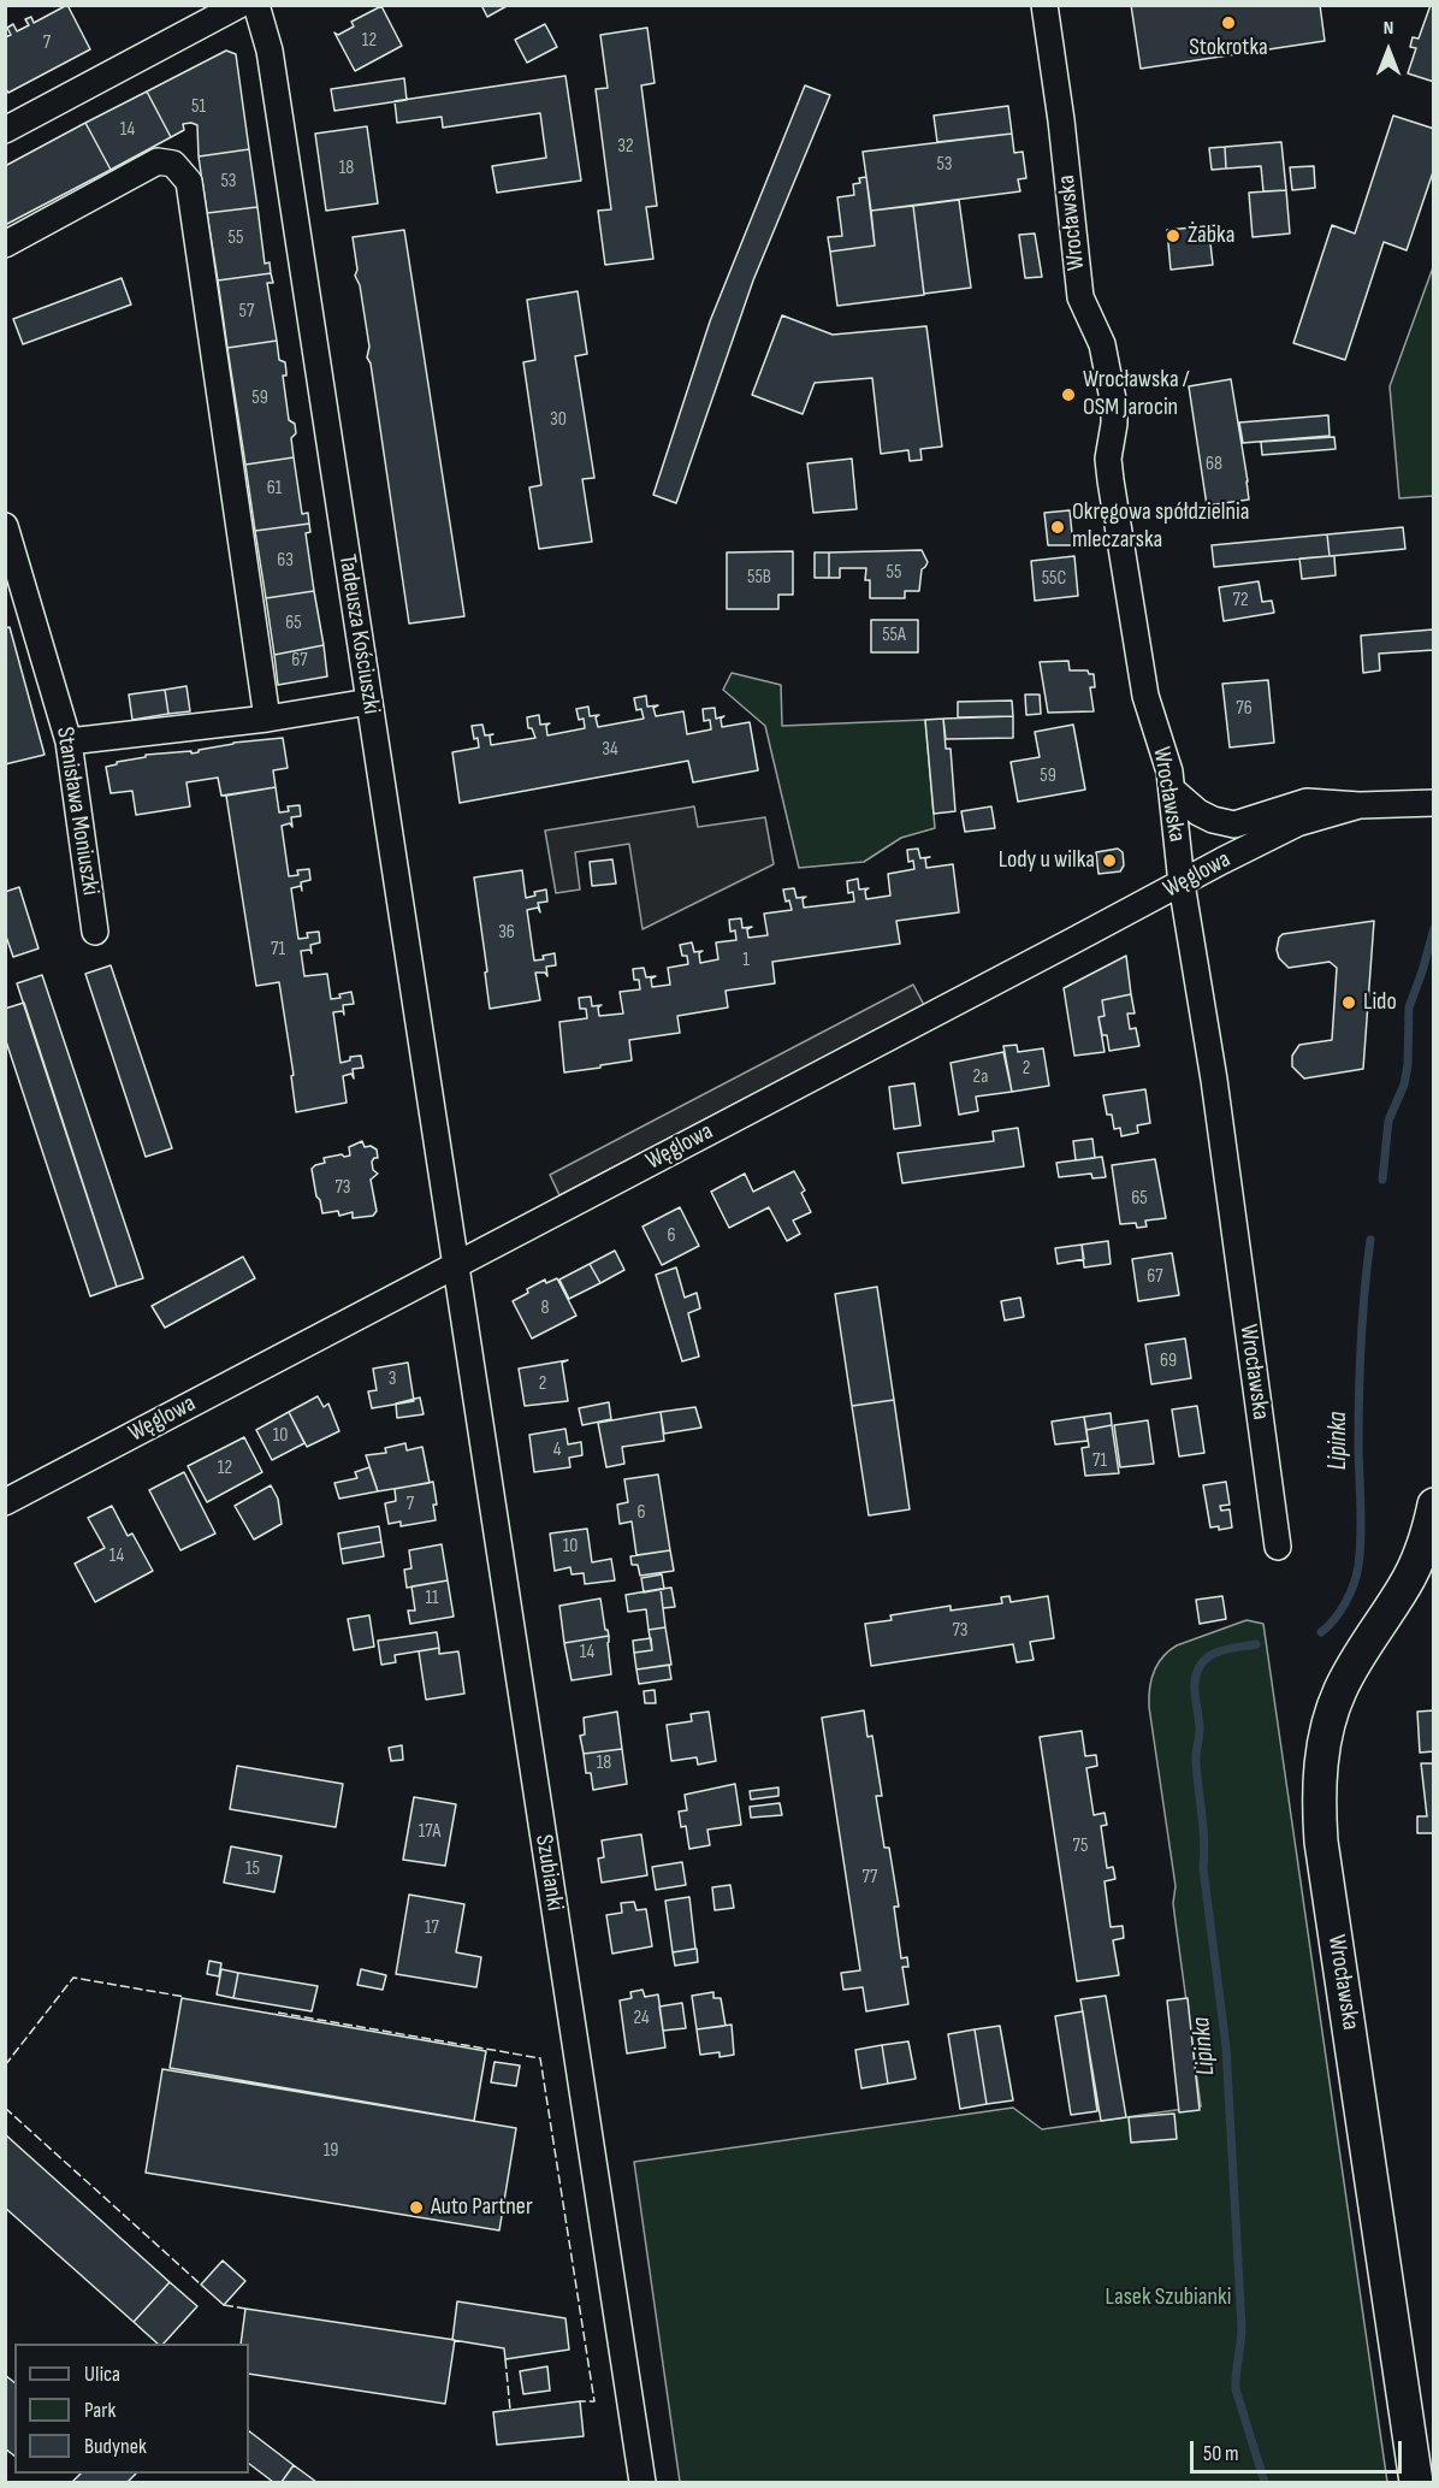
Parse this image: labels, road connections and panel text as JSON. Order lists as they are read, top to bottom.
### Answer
{
  "streets": {
    "street": [
      "Wrocławska",
      "Tadeusza Kościuszki",
      "Stanisława Moniuszki",
      "Węglowa",
      "Szubianki"
    ]
  },
  "crossings": [
    ["Wrocławska", "Węglowa"],
    ["Tadeusza Kościuszki", "Węglowa"],
    ["Tadeusza Kościuszki", "Szubianki"],
    ["Węglowa", "Szubianki"]
  ],
  "water": ["Lipinka"],
  "parks": ["Lasek Szubianki"],
  "places": [
    "Stokrotka",
    "Żabka",
    "Wrocławska / OSM Jarocin",
    "Okręgowa spółdzielnia mleczarska",
    "Lody u wilka",
    "Lido",
    "Auto Partner"
  ],
  "house_numbers": [
    "12",
    "7",
    "51",
    "14",
    "32",
    "53",
    "18",
    "53",
    "55",
    "57",
    "59",
    "30",
    "68",
    "61",
    "63",
    "55",
    "55B",
    "55C",
    "72",
    "65",
    "55A",
    "67",
    "76",
    "34",
    "59",
    "36",
    "71",
    "1",
    "2",
    "2a",
    "73",
    "65",
    "6",
    "67",
    "8",
    "69",
    "3",
    "2",
    "10",
    "4",
    "71",
    "12",
    "7",
    "6",
    "10",
    "14",
    "11",
    "73",
    "14",
    "18",
    "17A",
    "75",
    "15",
    "77",
    "17",
    "24",
    "19"
  ],
  "legend": ["Ulica", "Park", "Budynek"],
  "scale_bar": "50 m",
  "north": "top"
}
